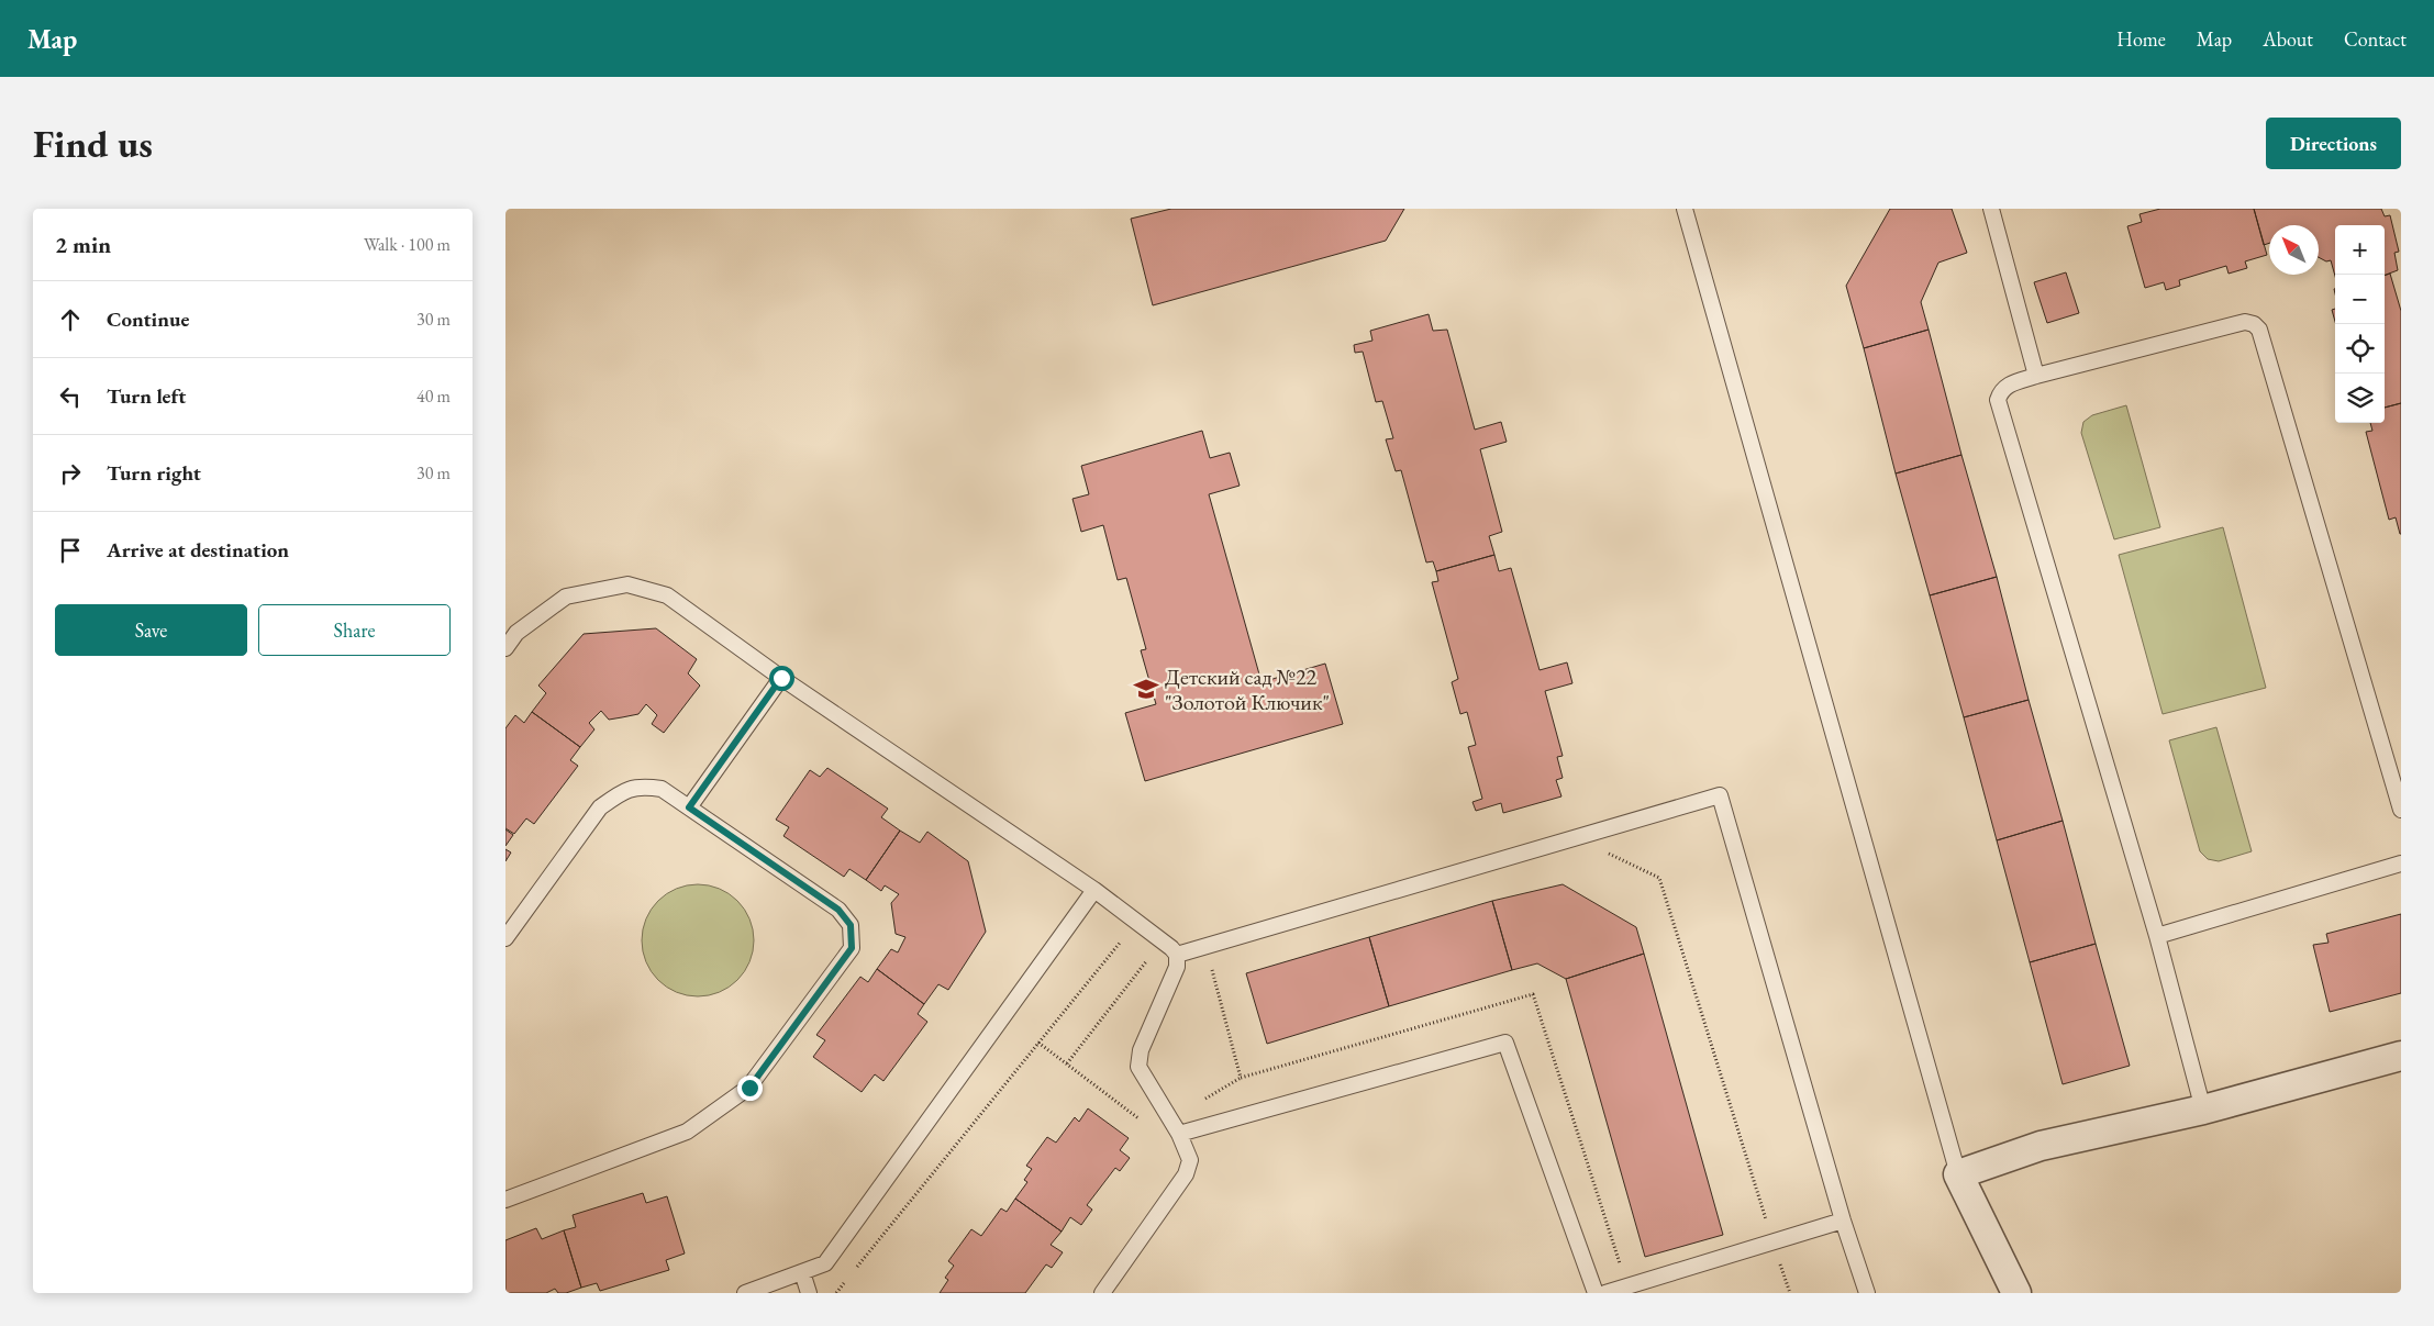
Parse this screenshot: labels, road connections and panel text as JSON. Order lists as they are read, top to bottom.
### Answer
{
  "places": {
    "school or university": ["Детский сад №22 \"Золотой Ключик\""]
  },
  "north": "top left",
  "page": {
    "header": "Map",
    "nav": [
      "Home",
      "Map",
      "About",
      "Contact"
    ],
    "buttons": [
      "Directions",
      ["Save", "Share"]
    ],
    "title": "Find us",
    "heading": ["2 min", "Walk · 100 m"],
    "map_buttons": ["+", "−"],
    "list": [
      ["Continue", "30 m"],
      ["Turn left", "40 m"],
      ["Turn right", "30 m"],
      "Arrive at destination"
    ]
  }
}
